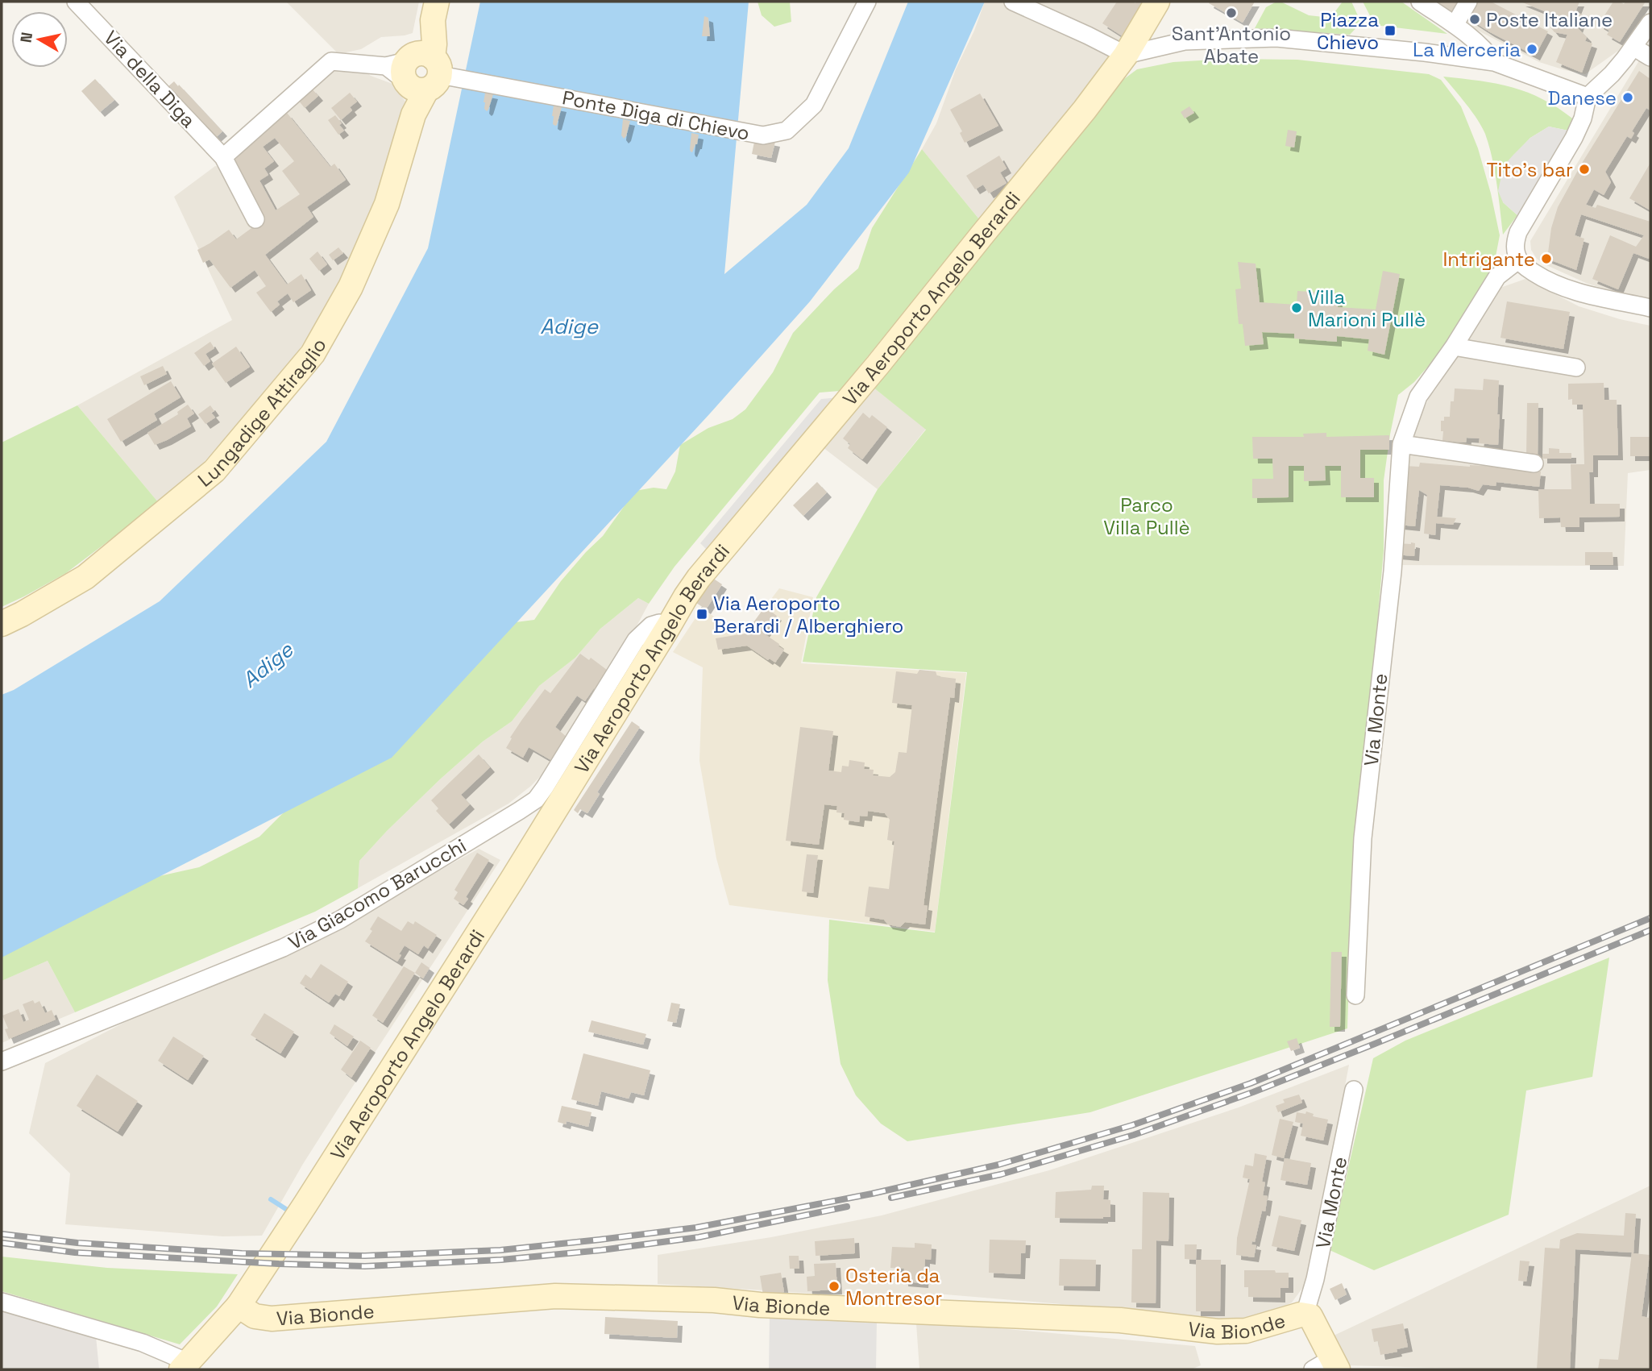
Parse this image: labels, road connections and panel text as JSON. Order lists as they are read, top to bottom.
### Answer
{
  "streets": {
    "street": [
      "Via della Diga",
      "Ponte Diga di Chievo",
      "Via Aeroporto Angelo Berardi",
      "Lungadige Attiraglio",
      "Via Monte",
      "Via Giacomo Barucchi",
      "Via Bionde"
    ]
  },
  "crossings": [
    ["Ponte Diga di Chievo", "Lungadige Attiraglio"],
    ["Via Aeroporto Angelo Berardi", "Via Giacomo Barucchi"],
    ["Via Aeroporto Angelo Berardi", "Via Bionde"],
    ["Via Monte", "Via Bionde"]
  ],
  "water": ["Adige"],
  "parks": ["Parco Villa Pullè"],
  "places": {
    "other": [
      "Sant'Antonio Abate",
      "Poste Italiane",
      "La Merceria",
      "Danese",
      "Tito's bar",
      "Intrigante",
      "Villa Marioni Pullè",
      "Osteria da Montresor"
    ],
    "transit": ["Piazza Chievo", "Via Aeroporto Berardi / Alberghiero"]
  },
  "north": "left"
}
